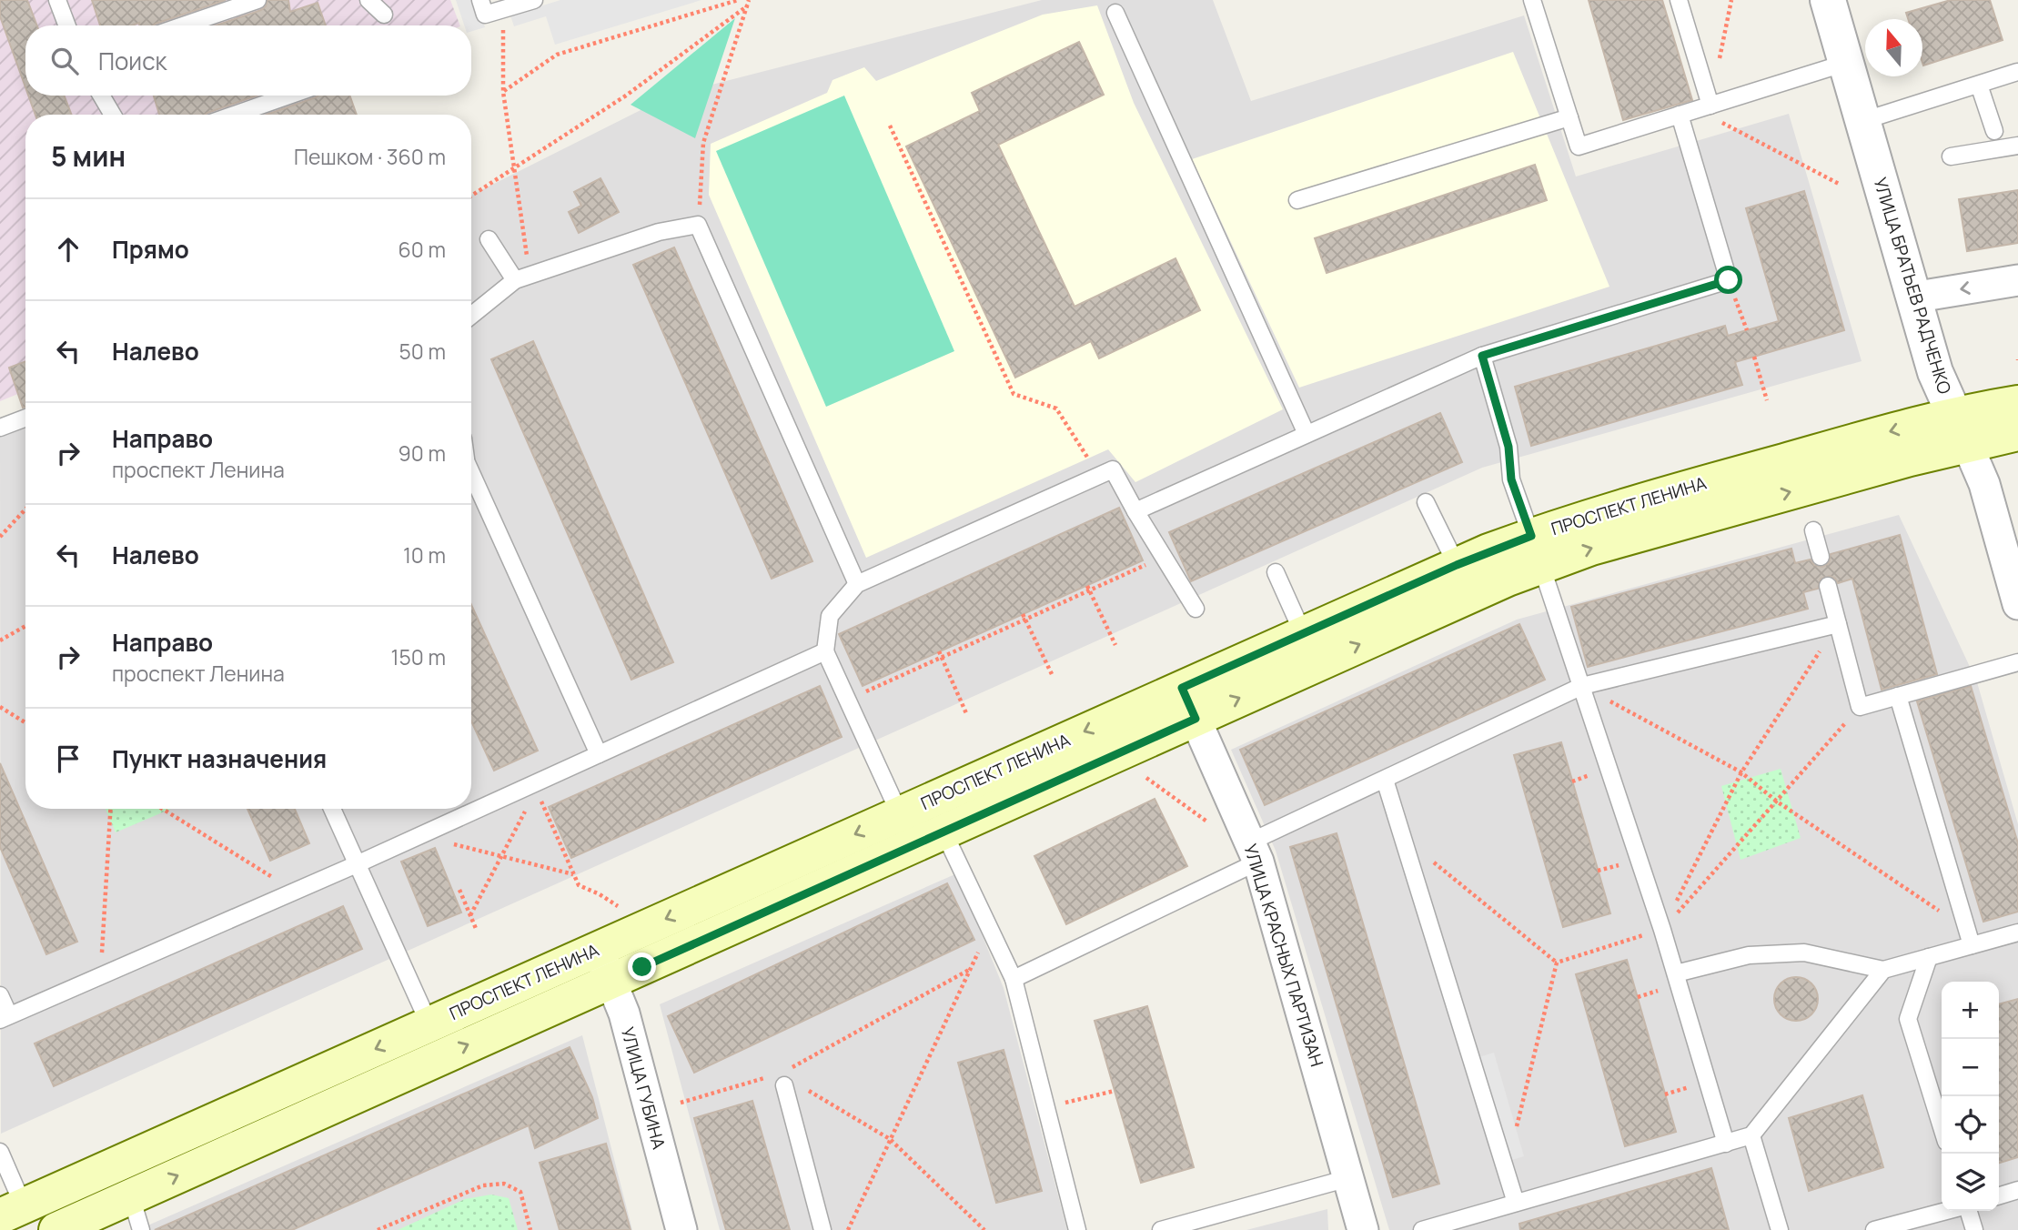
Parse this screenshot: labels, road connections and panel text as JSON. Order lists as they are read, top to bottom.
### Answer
{
  "streets": {
    "main road": ["ПРОСПЕКТ ЛЕНИНА"],
    "street": ["УЛИЦА БРАТЬЕВ РАДЧЕНКО", "УЛИЦА КРАСНЫХ ПАРТИЗАН", "УЛИЦА ГУБИНА"]
  },
  "crossings": [
    ["УЛИЦА БРАТЬЕВ РАДЧЕНКО", "ПРОСПЕКТ ЛЕНИНА"],
    ["ПРОСПЕКТ ЛЕНИНА", "УЛИЦА КРАСНЫХ ПАРТИЗАН"],
    ["ПРОСПЕКТ ЛЕНИНА", "УЛИЦА ГУБИНА"]
  ],
  "north": "top",
  "page": {
    "search": "Поиск",
    "heading": ["5 мин", "Пешком · 360 m"],
    "list": [
      ["Прямо", "60 m"],
      ["Налево", "50 m"],
      ["Направо", "проспект Ленина", "90 m"],
      ["Налево", "10 m"],
      ["Направо", "проспект Ленина", "150 m"],
      "Пункт назначения"
    ],
    "map_buttons": ["+", "−"]
  }
}
